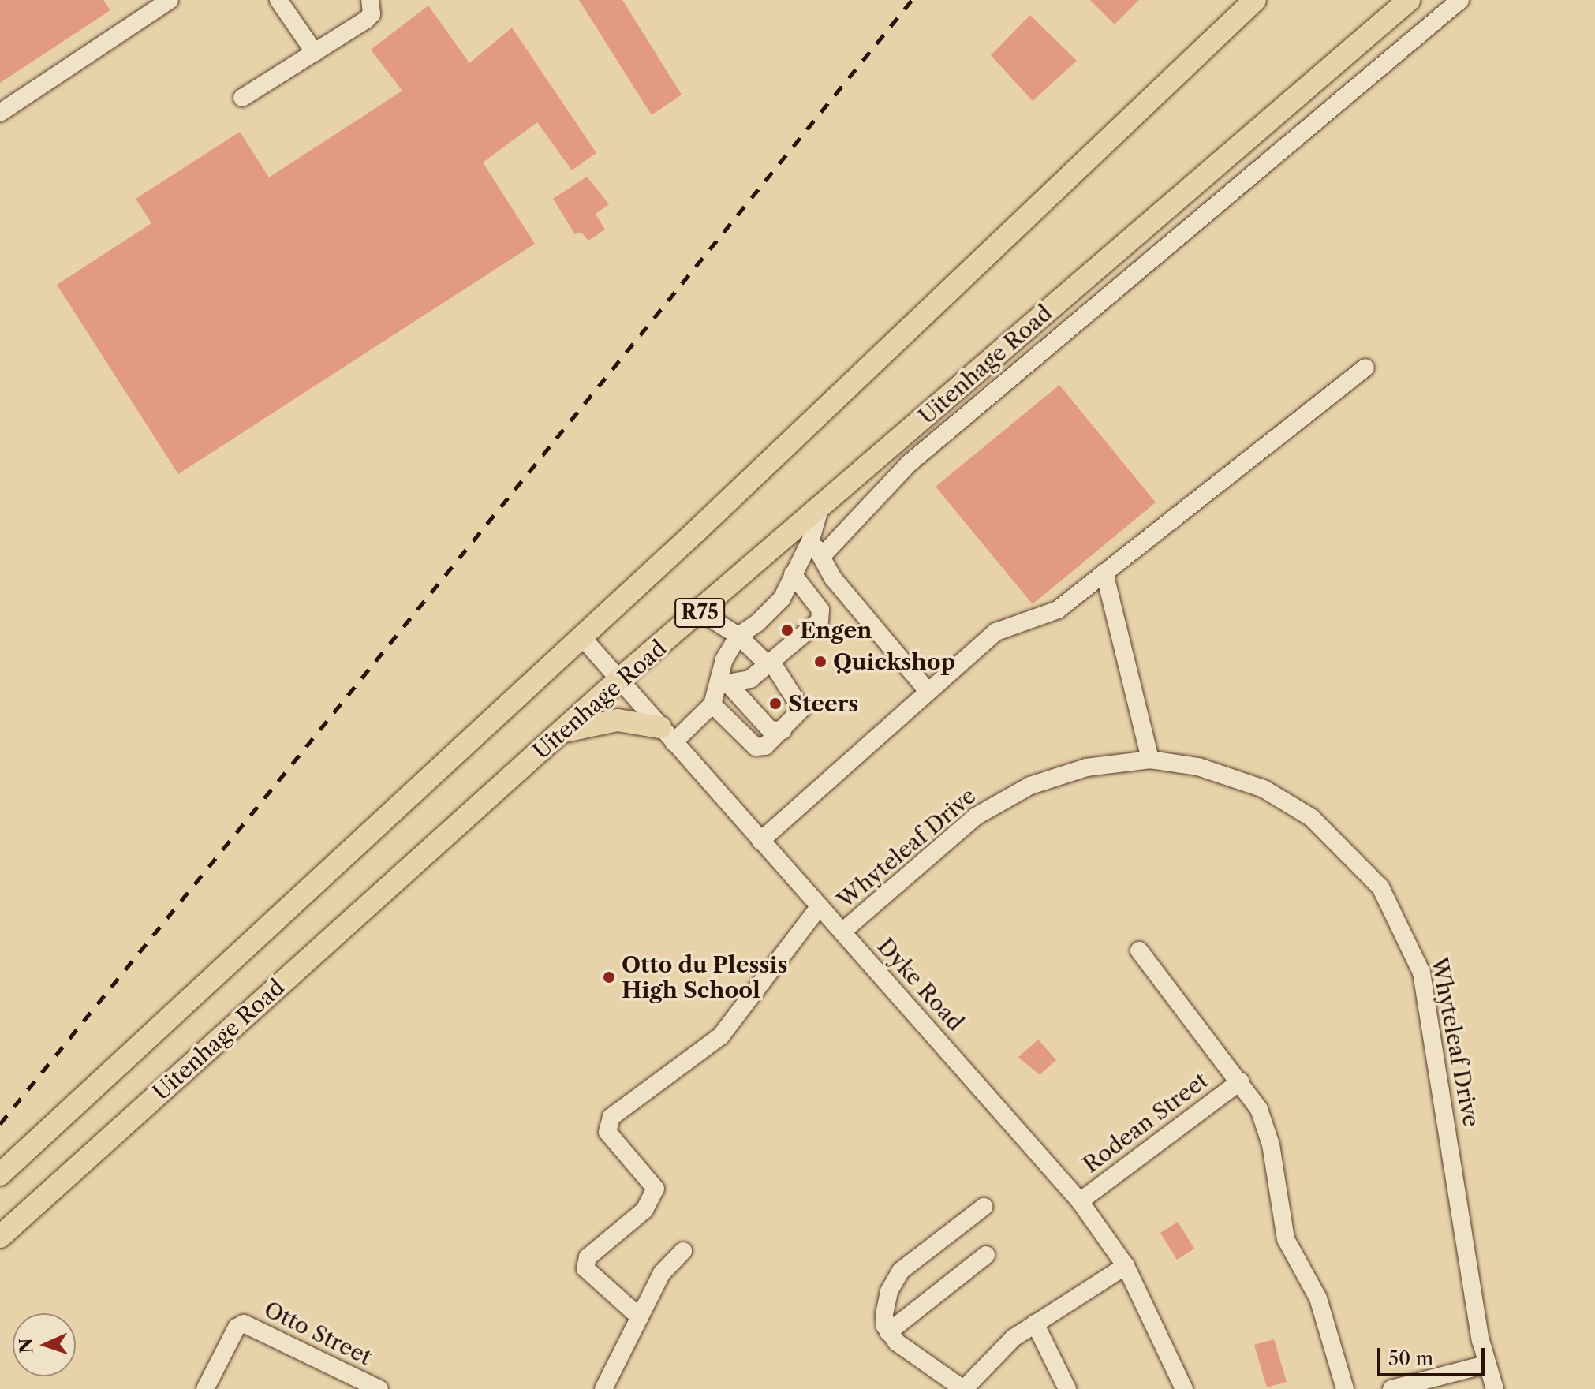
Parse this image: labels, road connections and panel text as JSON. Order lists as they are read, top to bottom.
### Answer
{
  "streets": {
    "main road": ["Uitenhage Road", "R75"],
    "street": [
      "Whyteleaf Drive",
      "Dyke Road",
      "Rodean Street",
      "Otto Street"
    ]
  },
  "crossings": [
    ["Uitenhage Road", "Dyke Road"],
    ["R75", "Dyke Road"],
    ["Whyteleaf Drive", "Dyke Road"],
    ["Dyke Road", "Rodean Street"]
  ],
  "places": [
    "Engen",
    "Quickshop",
    "Steers",
    "Otto du Plessis High School"
  ],
  "scale_bar": "50 m",
  "north": "left"
}
